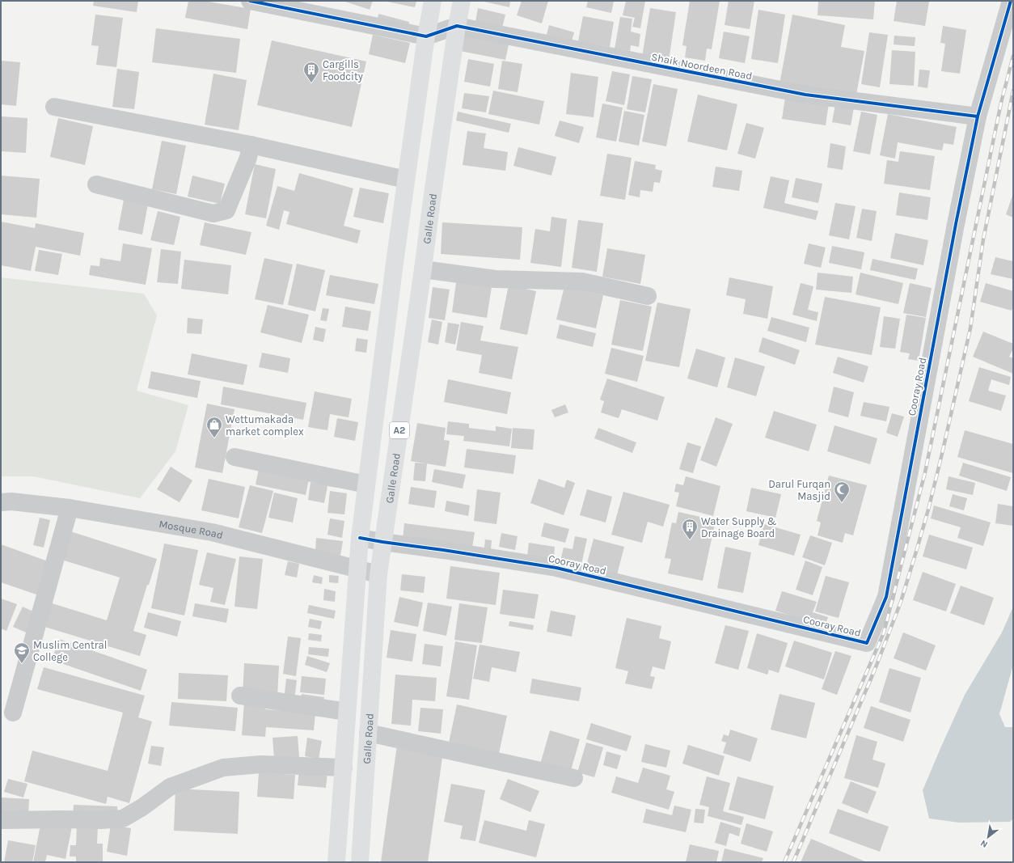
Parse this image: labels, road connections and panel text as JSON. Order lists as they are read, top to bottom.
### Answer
{
  "streets": {
    "highway": ["Galle Road", "A2"],
    "street": ["Shaik Noordeen Road", "Cooray Road", "Mosque Road"]
  },
  "crossings": [
    ["Shaik Noordeen Road", "Galle Road"],
    ["Shaik Noordeen Road", "Cooray Road"],
    ["Galle Road", "Cooray Road"],
    ["Galle Road", "Mosque Road"],
    ["Cooray Road", "A2"],
    ["A2", "Mosque Road"]
  ],
  "places": {
    "building": ["Cargills Foodcity", "Water Supply & Drainage Board"],
    "shop": ["Wettumakada market complex"],
    "mosque": ["Darul Furqan Masjid"],
    "school or university": ["Muslim Central College"]
  },
  "north": "bottom left"
}
